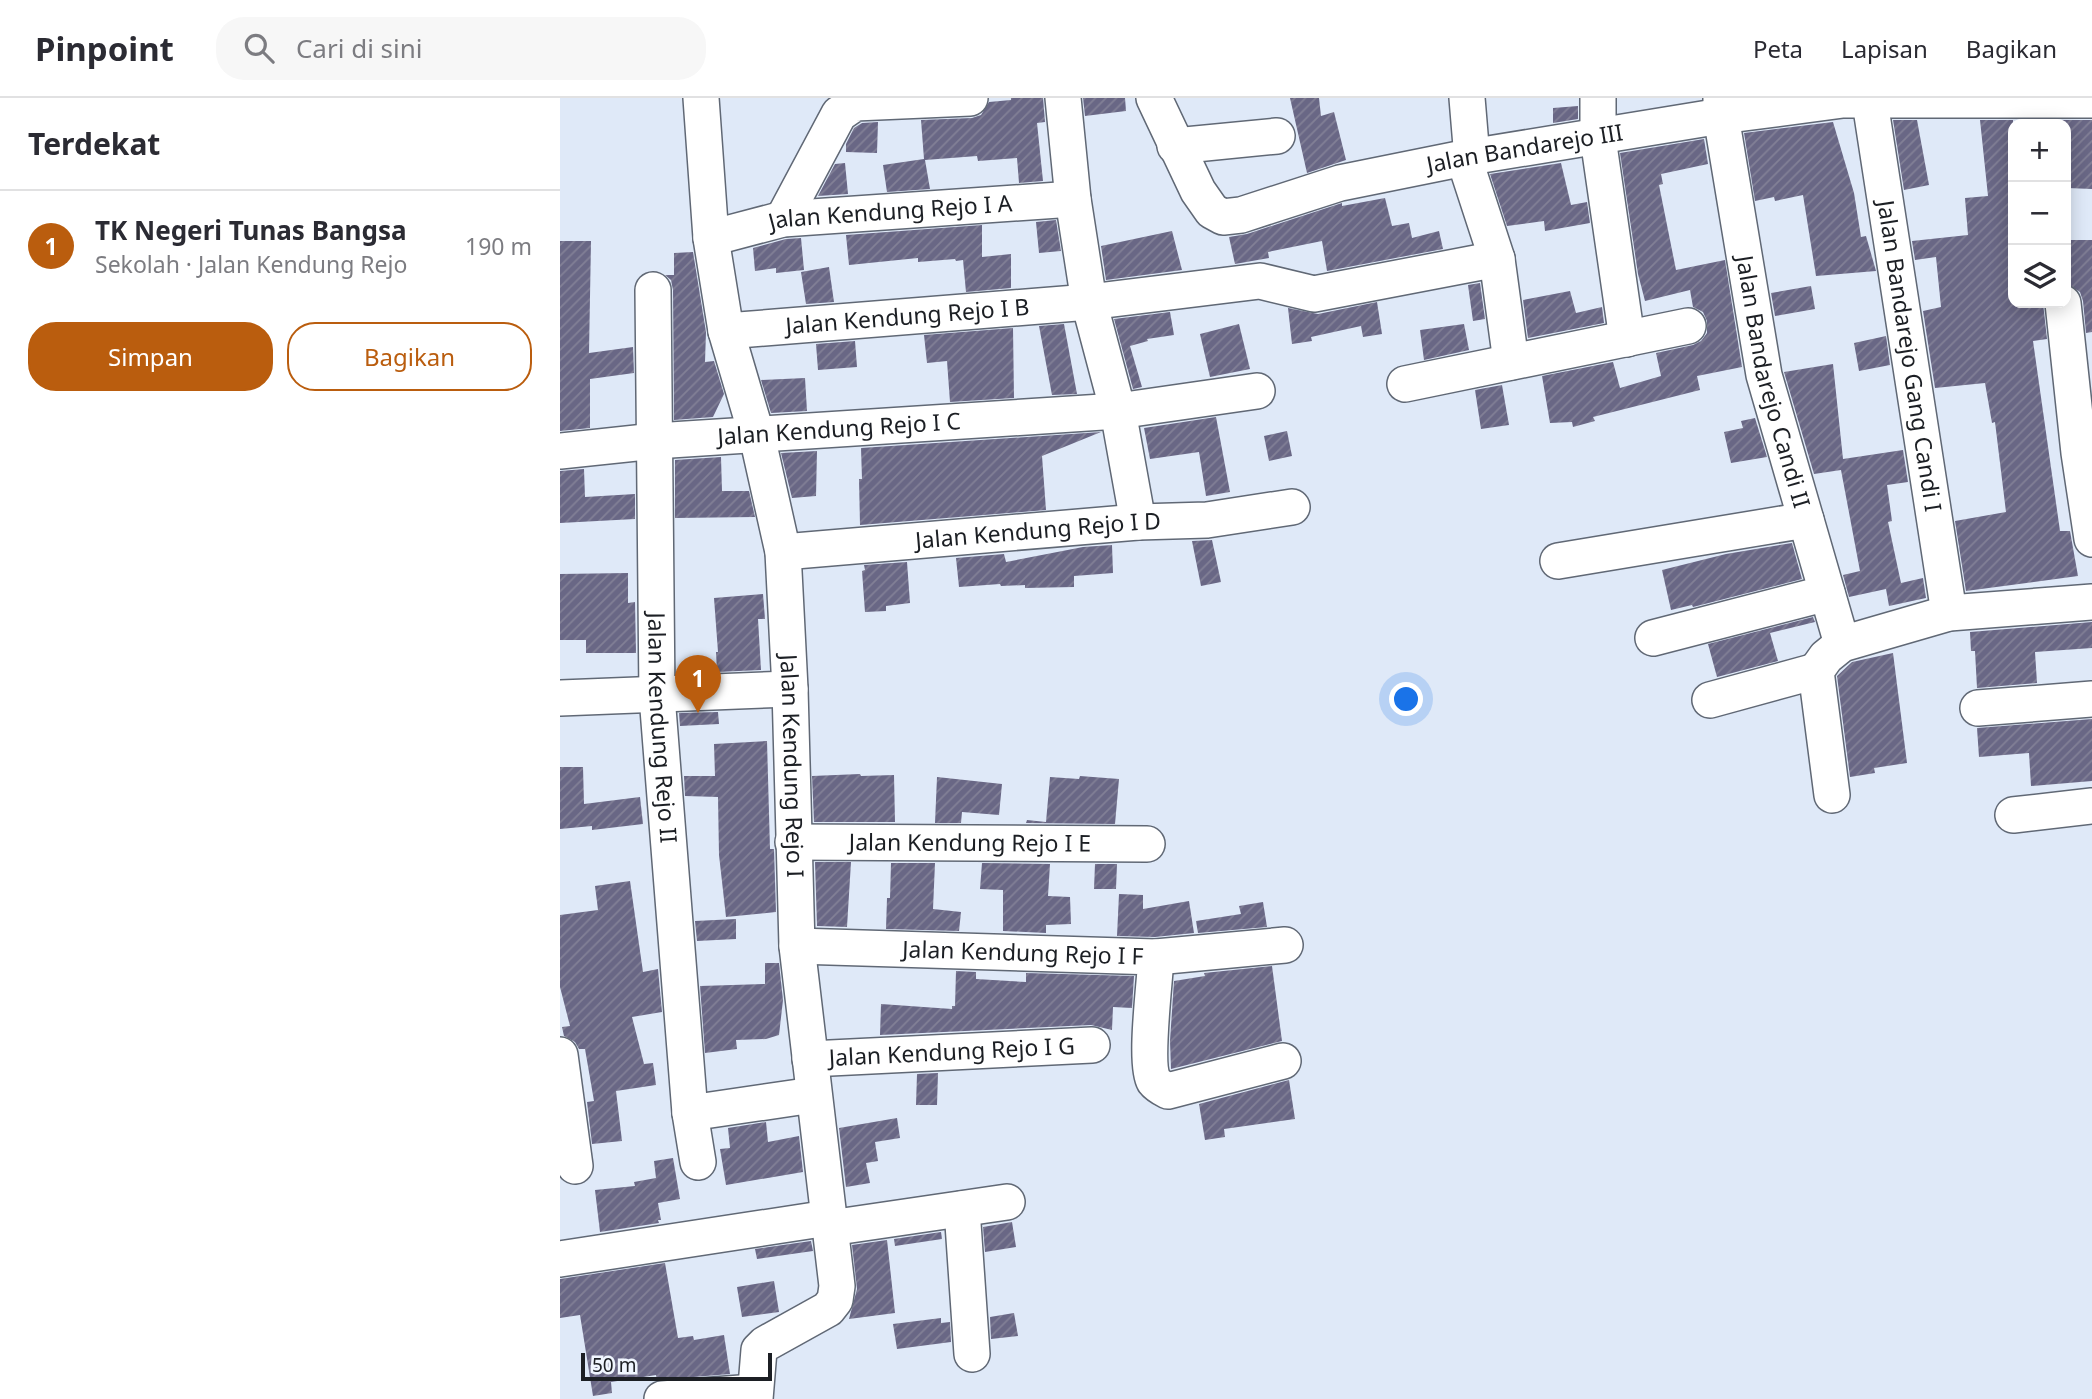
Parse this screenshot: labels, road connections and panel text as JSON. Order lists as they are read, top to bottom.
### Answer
{
  "streets": {
    "street": [
      "Jalan Bandarejo III",
      "Jalan Kendung Rejo I A",
      "Jalan Kendung Rejo I B",
      "Jalan Bandarejo Gang Candi I",
      "Jalan Bandarejo Candi II",
      "Jalan Kendung Rejo I C",
      "Jalan Kendung Rejo I D",
      "Jalan Kendung Rejo II",
      "Jalan Kendung Rejo I",
      "Jalan Kendung Rejo I E",
      "Jalan Kendung Rejo I F",
      "Jalan Kendung Rejo I G"
    ]
  },
  "crossings": [
    ["Jalan Bandarejo III", "Jalan Bandarejo Gang Candi I"],
    ["Jalan Bandarejo III", "Jalan Bandarejo Candi II"],
    ["Jalan Kendung Rejo I A", "Jalan Kendung Rejo I"],
    ["Jalan Kendung Rejo I B", "Jalan Kendung Rejo I"],
    ["Jalan Kendung Rejo I C", "Jalan Kendung Rejo II"],
    ["Jalan Kendung Rejo I C", "Jalan Kendung Rejo I"],
    ["Jalan Kendung Rejo I D", "Jalan Kendung Rejo I"],
    ["Jalan Kendung Rejo I", "Jalan Kendung Rejo I E"],
    ["Jalan Kendung Rejo I", "Jalan Kendung Rejo I F"],
    ["Jalan Kendung Rejo I", "Jalan Kendung Rejo I G"]
  ],
  "scale_bar": "50 m",
  "page": {
    "header": "Pinpoint",
    "search": "Cari di sini",
    "nav": ["Peta", "Lapisan", "Bagikan"],
    "heading": "Terdekat",
    "map_buttons": ["+", "−"],
    "list": [
      {
        "mark": "1",
        "name": "TK Negeri Tunas Bangsa",
        "note": "Sekolah · Jalan Kendung Rejo",
        "value": "190 m"
      }
    ],
    "buttons": ["Simpan", "Bagikan"],
    "pins": "1",
    "scale": "50 m"
  }
}
